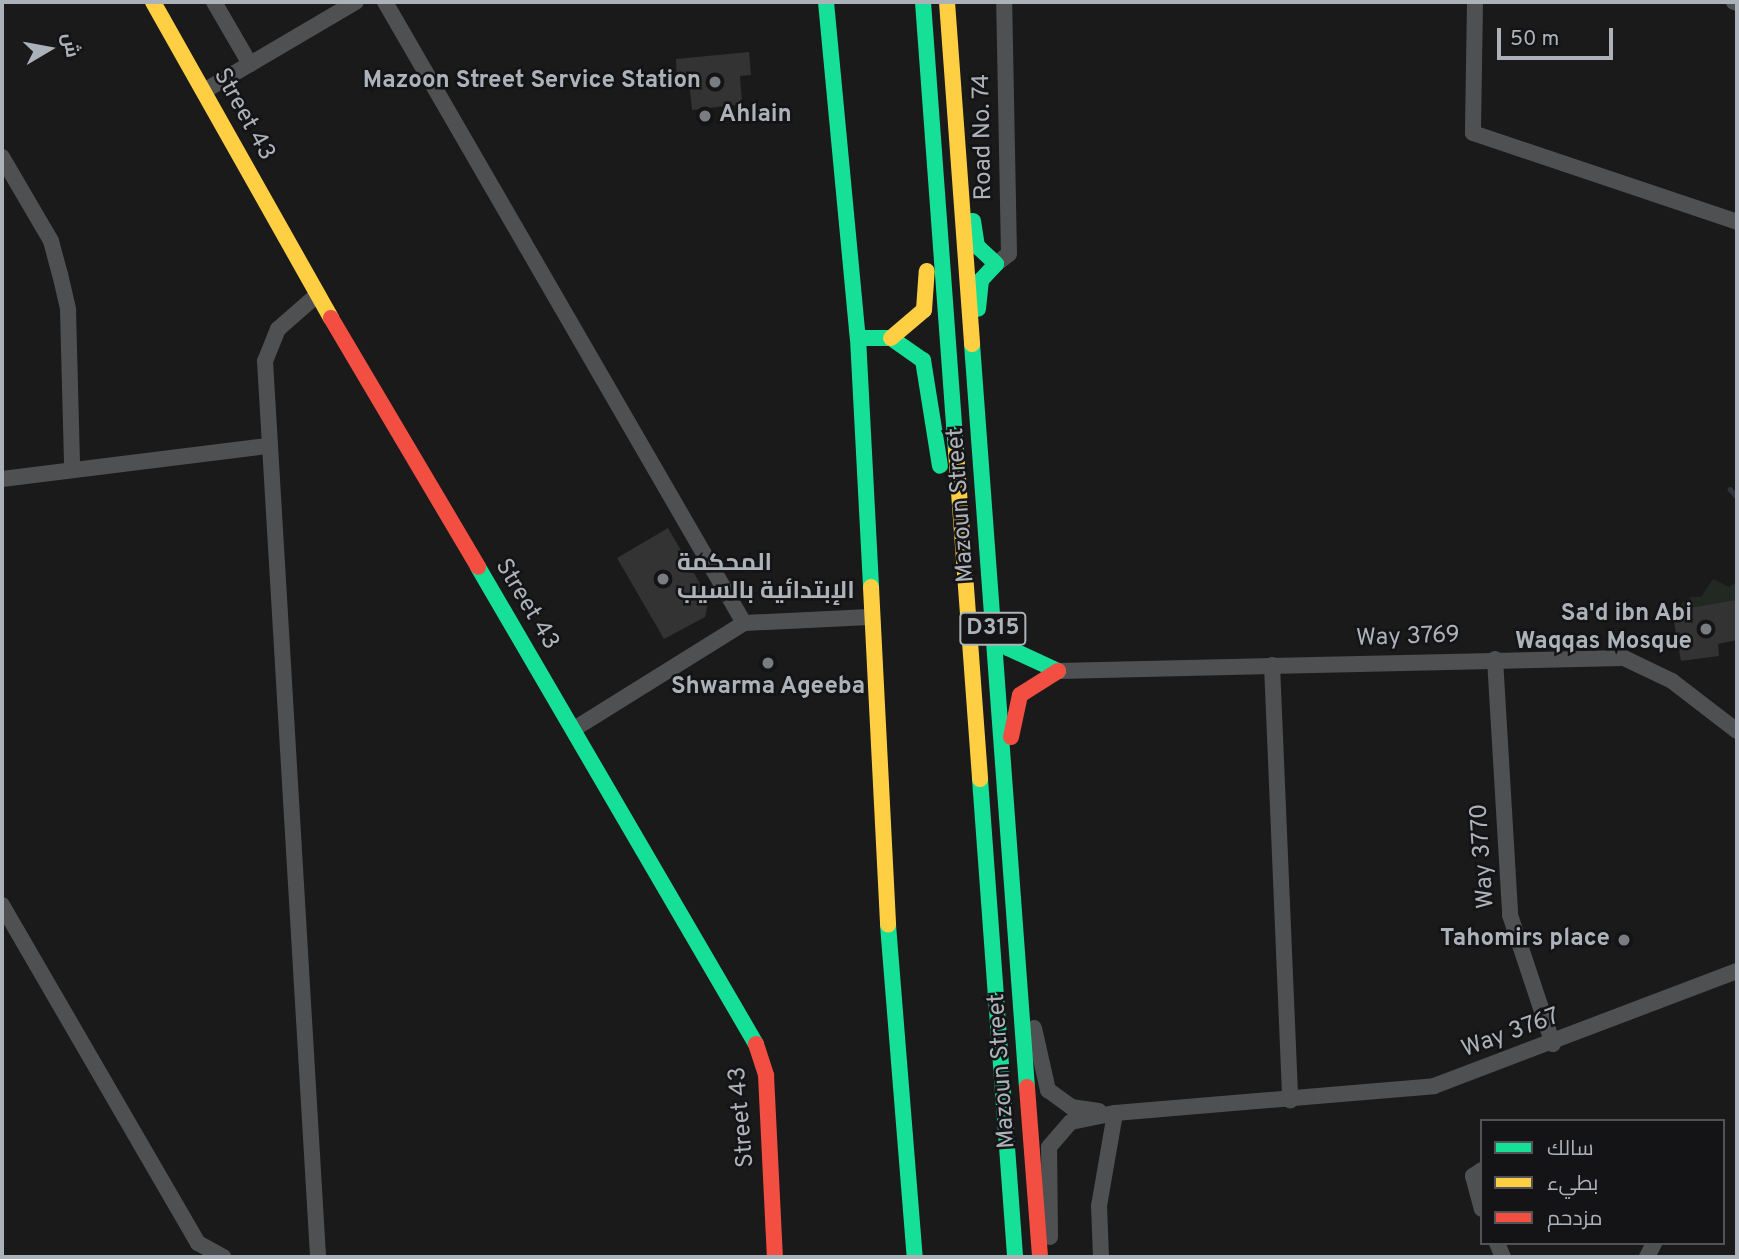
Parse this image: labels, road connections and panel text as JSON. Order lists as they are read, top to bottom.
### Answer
{
  "streets": {
    "main road": ["Street 43", "Mazoun Street", "D315"],
    "street": [
      "Road No. 74",
      "Way 3769",
      "Way 3770",
      "Way 3767"
    ]
  },
  "crossings": [
    ["Way 3769", "Way 3770"],
    ["Way 3770", "Way 3767"]
  ],
  "places": [
    "Mazoon Street Service Station",
    "Ahlain",
    "المحكمة الإبتدائية بالسيب",
    "Sa'd ibn Abi Waqqas Mosque",
    "Shwarma Ageeba",
    "Tahomirs place"
  ],
  "legend": ["سالك", "بطيء", "مزدحم"],
  "scale_bar": "50 m",
  "north": "right"
}
